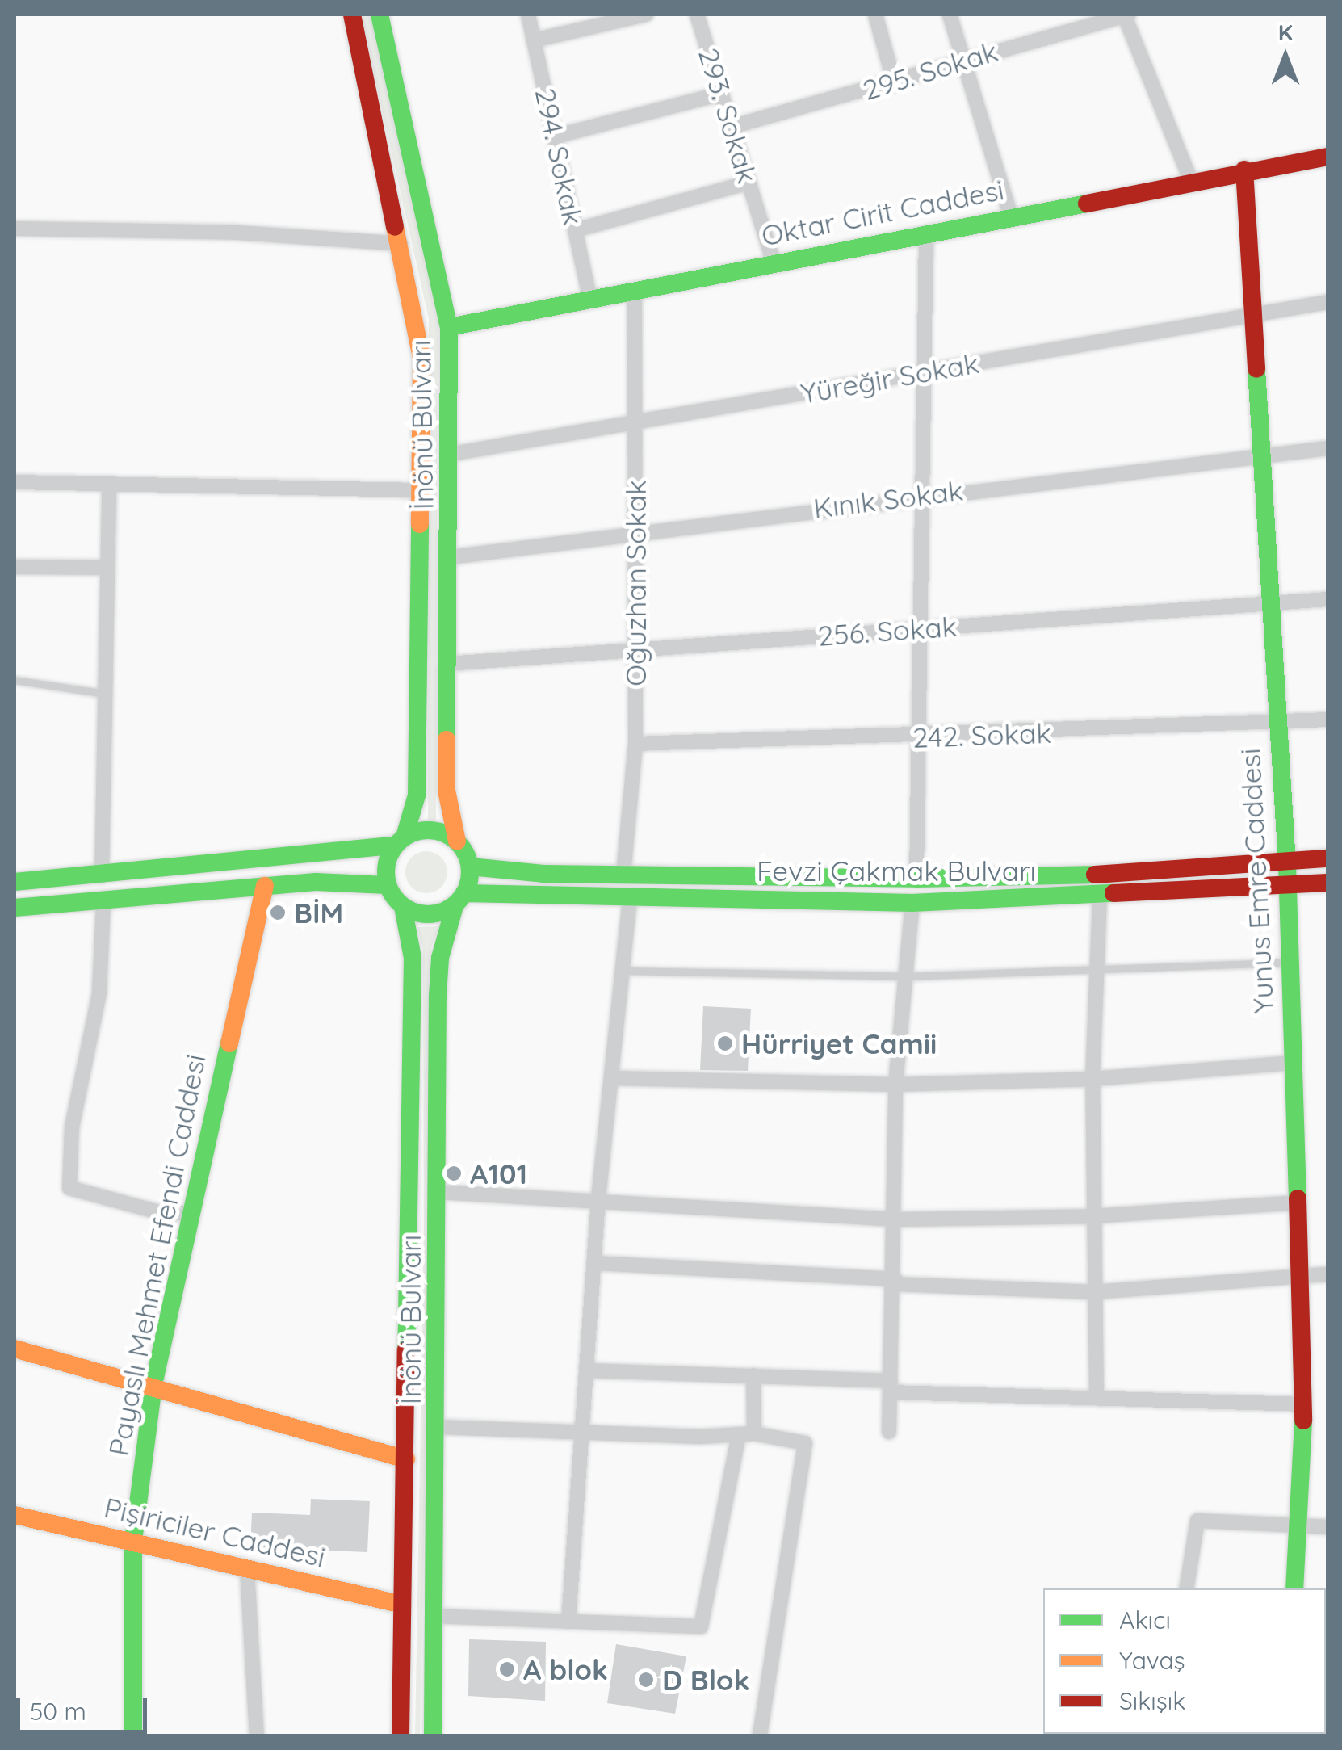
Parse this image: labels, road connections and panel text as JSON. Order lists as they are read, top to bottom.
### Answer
{
  "streets": {
    "street": [
      "295. Sokak",
      "293. Sokak",
      "294. Sokak",
      "Oktar Cirit Caddesi",
      "Yüreğir Sokak",
      "İnönü Bulvarı",
      "Kınık Sokak",
      "Oğuzhan Sokak",
      "256. Sokak",
      "242. Sokak",
      "Fevzi Çakmak Bulvarı",
      "Yunus Emre Caddesi",
      "Payaslı Mehmet Efendi Caddesi",
      "Pişiriciler Caddesi"
    ]
  },
  "crossings": [
    ["295. Sokak", "293. Sokak"],
    ["293. Sokak", "Oktar Cirit Caddesi"],
    ["294. Sokak", "Oktar Cirit Caddesi"],
    ["Oktar Cirit Caddesi", "İnönü Bulvarı"],
    ["Oktar Cirit Caddesi", "Oğuzhan Sokak"],
    ["Oktar Cirit Caddesi", "Yunus Emre Caddesi"],
    ["Yüreğir Sokak", "İnönü Bulvarı"],
    ["Yüreğir Sokak", "Oğuzhan Sokak"],
    ["Yüreğir Sokak", "Yunus Emre Caddesi"],
    ["İnönü Bulvarı", "Kınık Sokak"],
    ["İnönü Bulvarı", "256. Sokak"],
    ["İnönü Bulvarı", "Fevzi Çakmak Bulvarı"],
    ["Kınık Sokak", "Oğuzhan Sokak"],
    ["Kınık Sokak", "Yunus Emre Caddesi"],
    ["Oğuzhan Sokak", "256. Sokak"],
    ["Oğuzhan Sokak", "242. Sokak"],
    ["Oğuzhan Sokak", "Fevzi Çakmak Bulvarı"],
    ["256. Sokak", "Yunus Emre Caddesi"],
    ["242. Sokak", "Yunus Emre Caddesi"],
    ["Fevzi Çakmak Bulvarı", "Yunus Emre Caddesi"],
    ["Payaslı Mehmet Efendi Caddesi", "Pişiriciler Caddesi"]
  ],
  "places": [
    "BİM",
    "Hürriyet Camii",
    "A101",
    "A blok",
    "D Blok"
  ],
  "legend": ["Akıcı", "Yavaş", "Sıkışık"],
  "scale_bar": "50 m",
  "north": "top"
}
